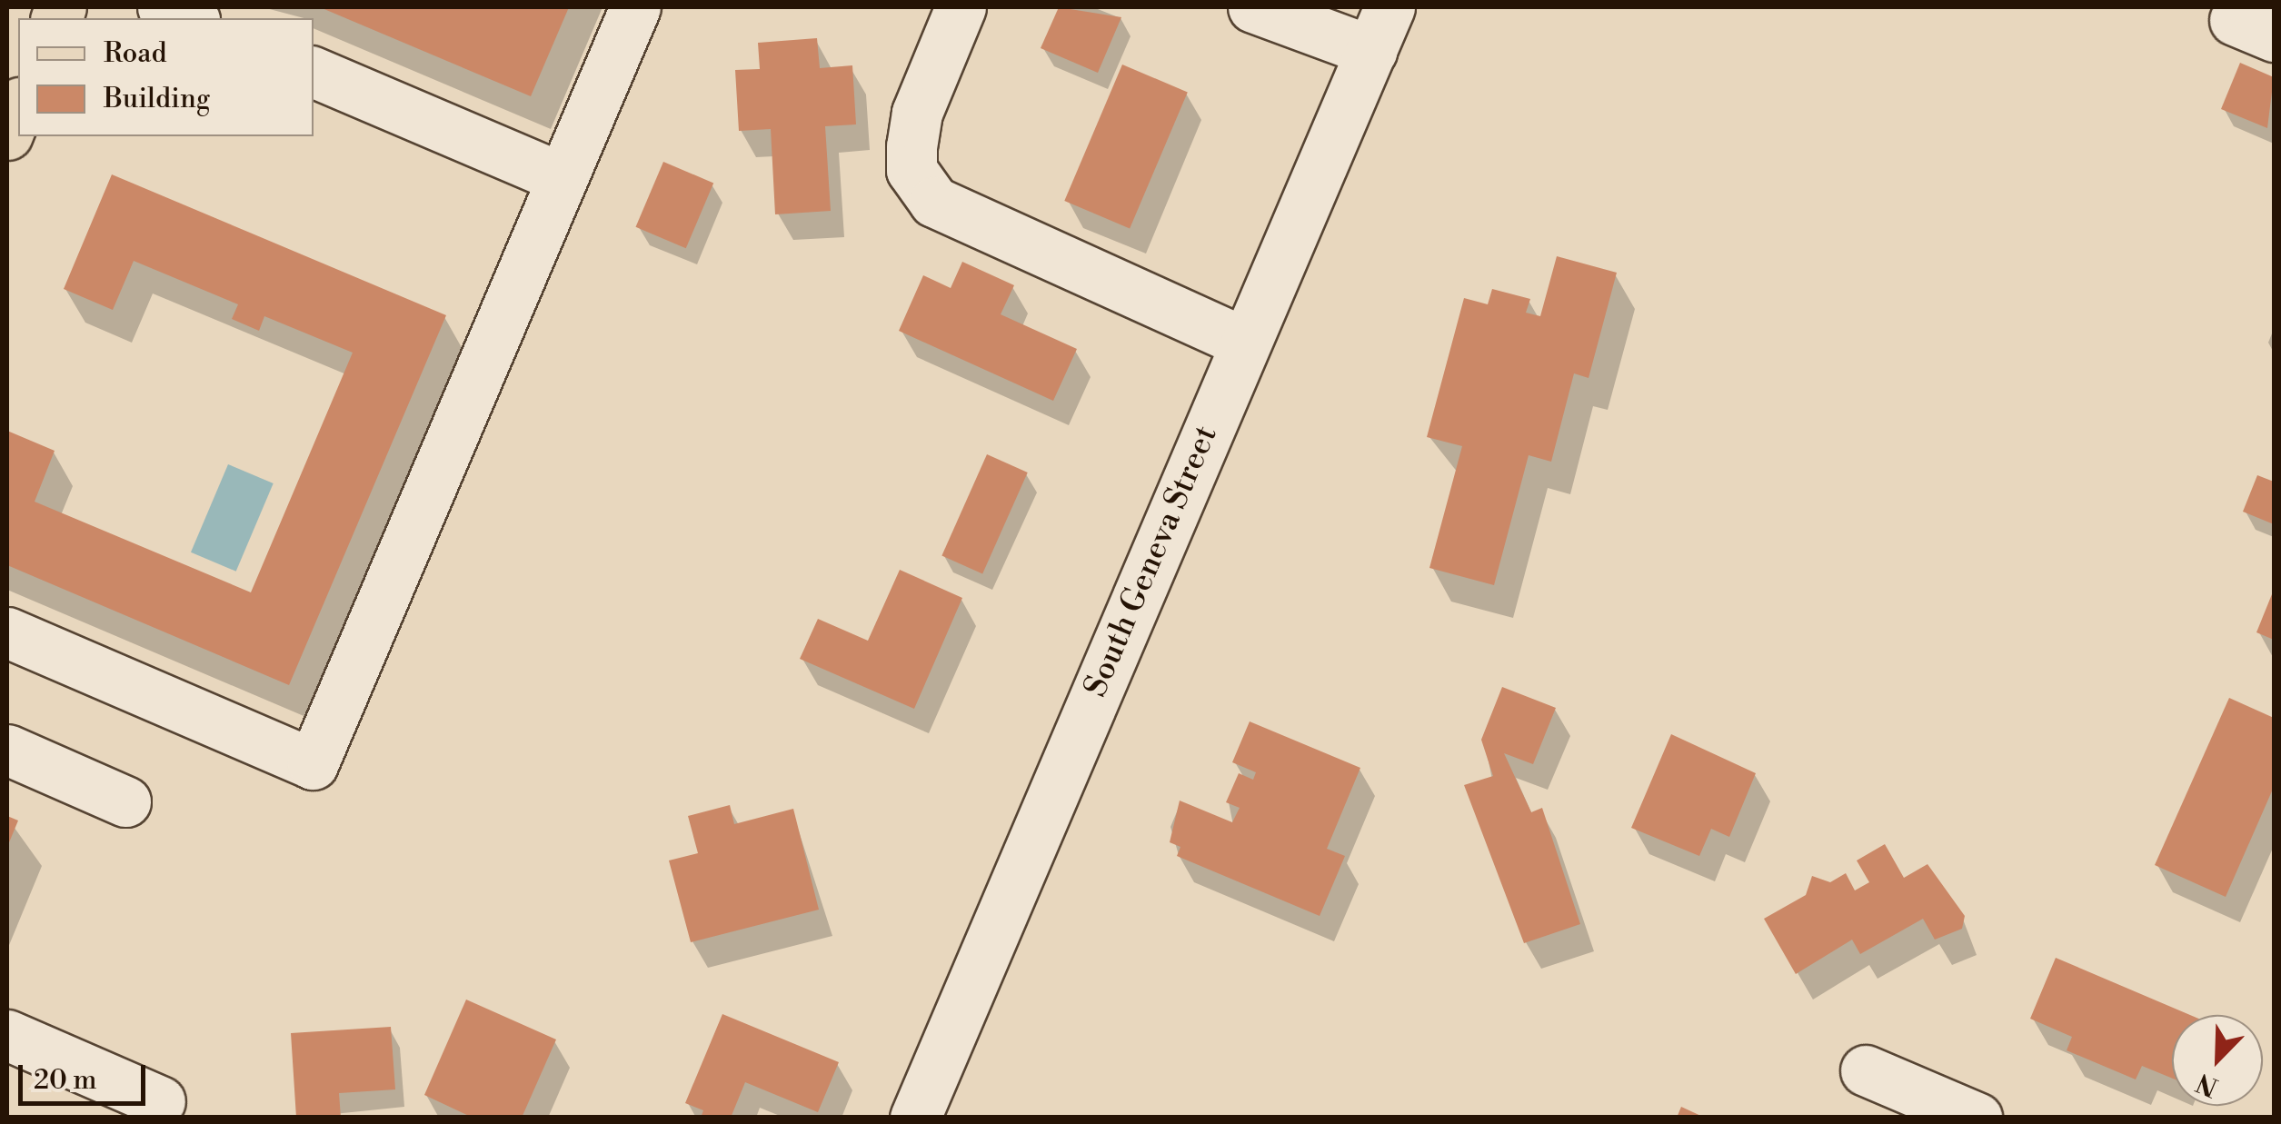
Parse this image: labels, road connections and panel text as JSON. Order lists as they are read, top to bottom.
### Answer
{
  "streets": {
    "street": ["South Geneva Street"]
  },
  "legend": ["Road", "Building"],
  "scale_bar": "20 m",
  "north": "bottom left"
}
